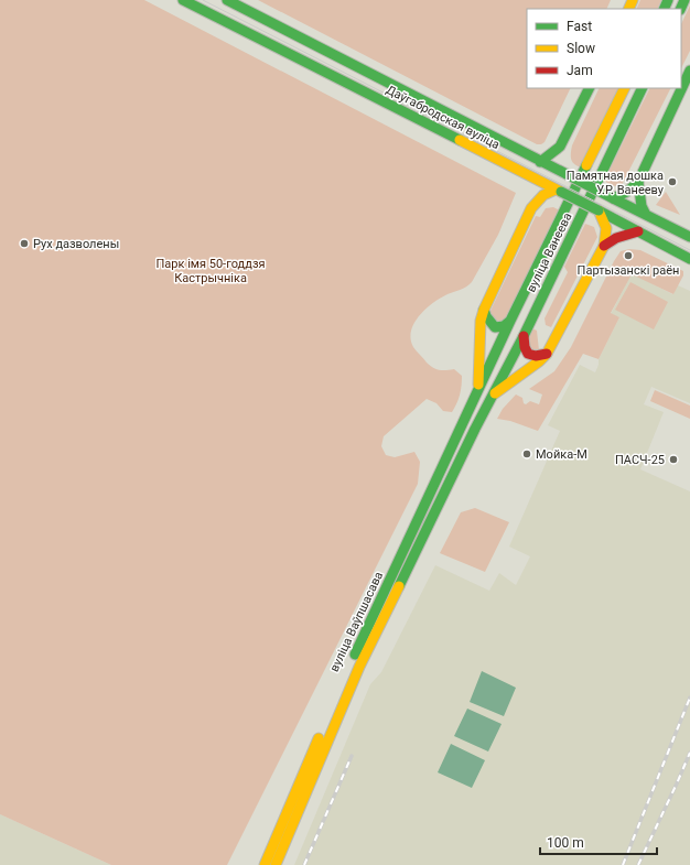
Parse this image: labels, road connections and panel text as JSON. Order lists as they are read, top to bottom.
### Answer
{
  "streets": {
    "main road": ["Даўгабродская вуліца", "вуліца Ванеева", "вуліца Ваўпшасава"]
  },
  "crossings": [
    ["вуліца Ванеева", "вуліца Ваўпшасава"]
  ],
  "parks": ["Парк імя 50-годдзя Кастрычніка"],
  "places": [
    "Памятная дошка У.Р. Ванееву",
    "Рух дазволены",
    "Партызанскі раён",
    "Мойка-М",
    "ПАСЧ-25"
  ],
  "legend": ["Fast", "Slow", "Jam"],
  "scale_bar": "100 m"
}
